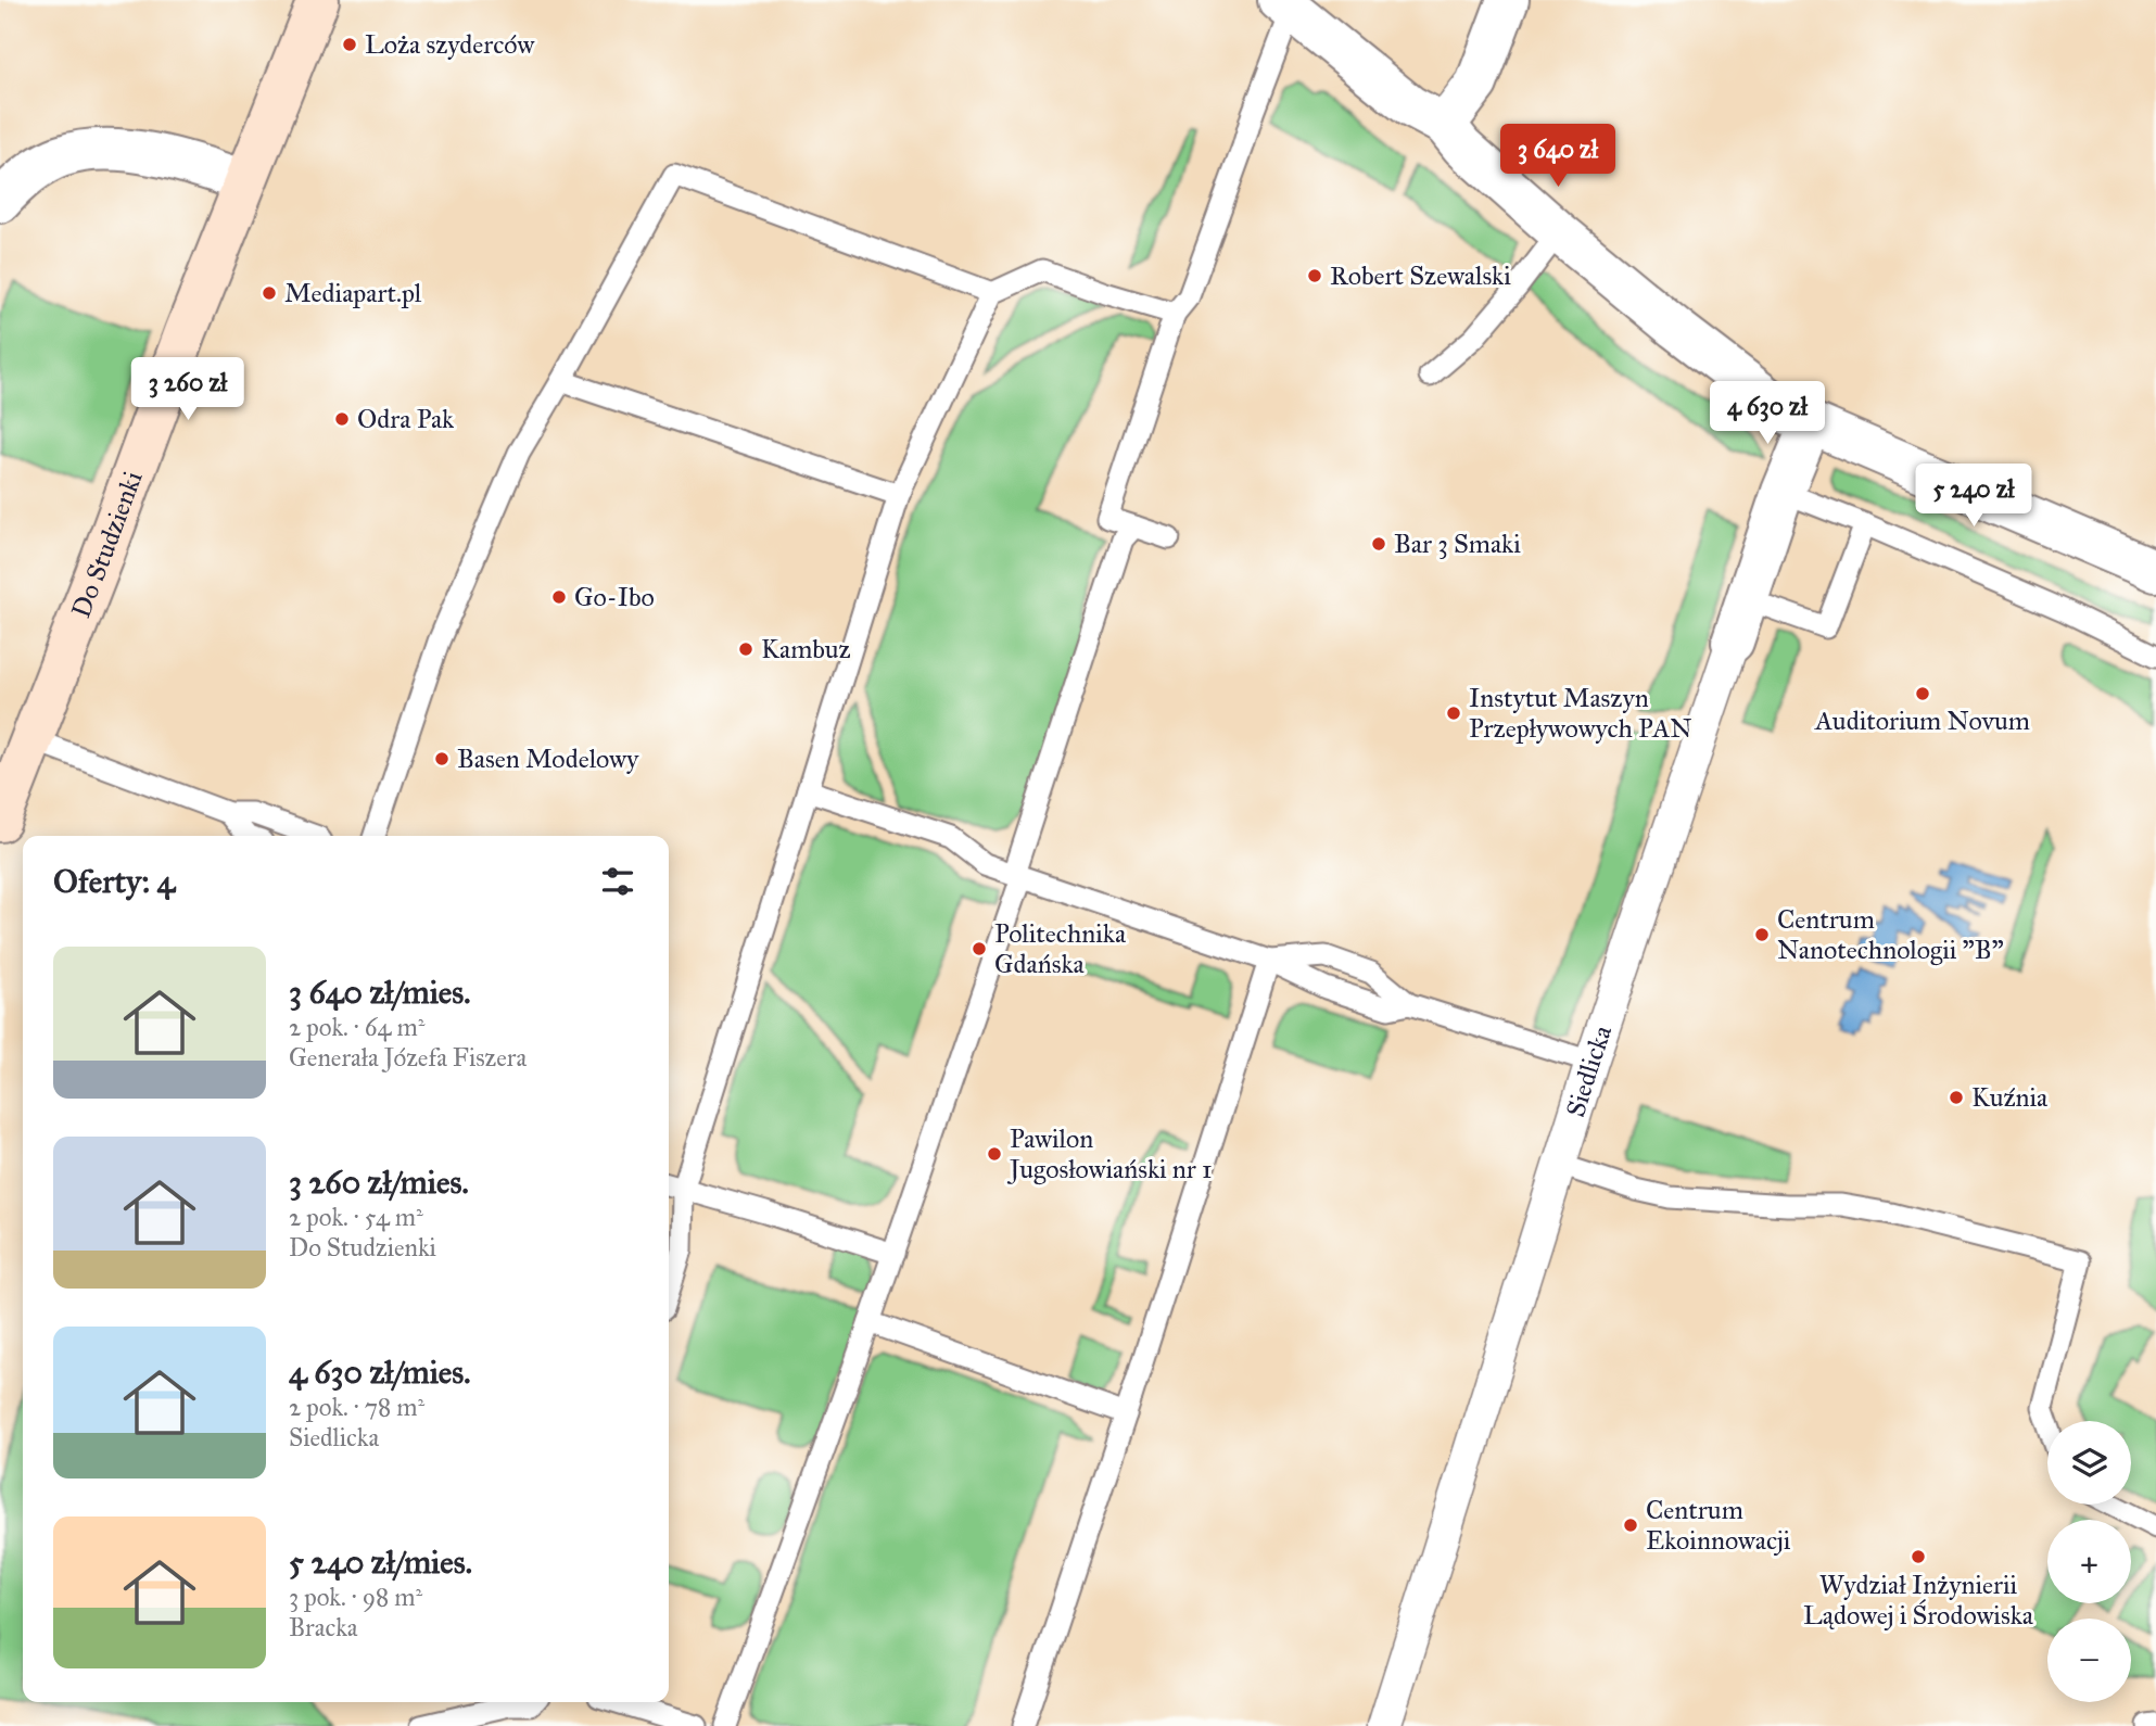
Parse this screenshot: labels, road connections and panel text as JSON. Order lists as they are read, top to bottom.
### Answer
{
  "streets": {
    "main road": ["Do Studzienki"],
    "street": ["Siedlicka"]
  },
  "places": [
    "Loża szyderców",
    "Robert Szewalski",
    "Mediapart.pl",
    "Odra Pak",
    "Bar 3 Smaki",
    "Go-Ibo",
    "Kambuz",
    "Auditorium Novum",
    "Instytut Maszyn Przepływowych PAN",
    "Basen Modelowy",
    "Centrum Nanotechnologii \"B\"",
    "Politechnika Gdańska",
    "Kuźnia",
    "Pawilon Jugosłowiański nr 1",
    "Centrum Ekoinnowacji",
    "Wydział Inżynierii Lądowej i Środowiska"
  ],
  "page": {
    "price": [
      "3 640 zł",
      "3 260 zł",
      "4 630 zł",
      "5 240 zł"
    ],
    "heading": "Oferty: 4",
    "list": [
      {
        "name": "3 640 zł/mies.",
        "note": "2 pok. · 64 m² · Generała Józefa Fiszera"
      },
      {
        "name": "3 260 zł/mies.",
        "note": "2 pok. · 54 m² · Do Studzienki"
      },
      {
        "name": "4 630 zł/mies.",
        "note": "2 pok. · 78 m² · Siedlicka"
      },
      {
        "name": "5 240 zł/mies.",
        "note": "3 pok. · 98 m² · Bracka"
      }
    ],
    "map_buttons": ["+", "−"]
  }
}
